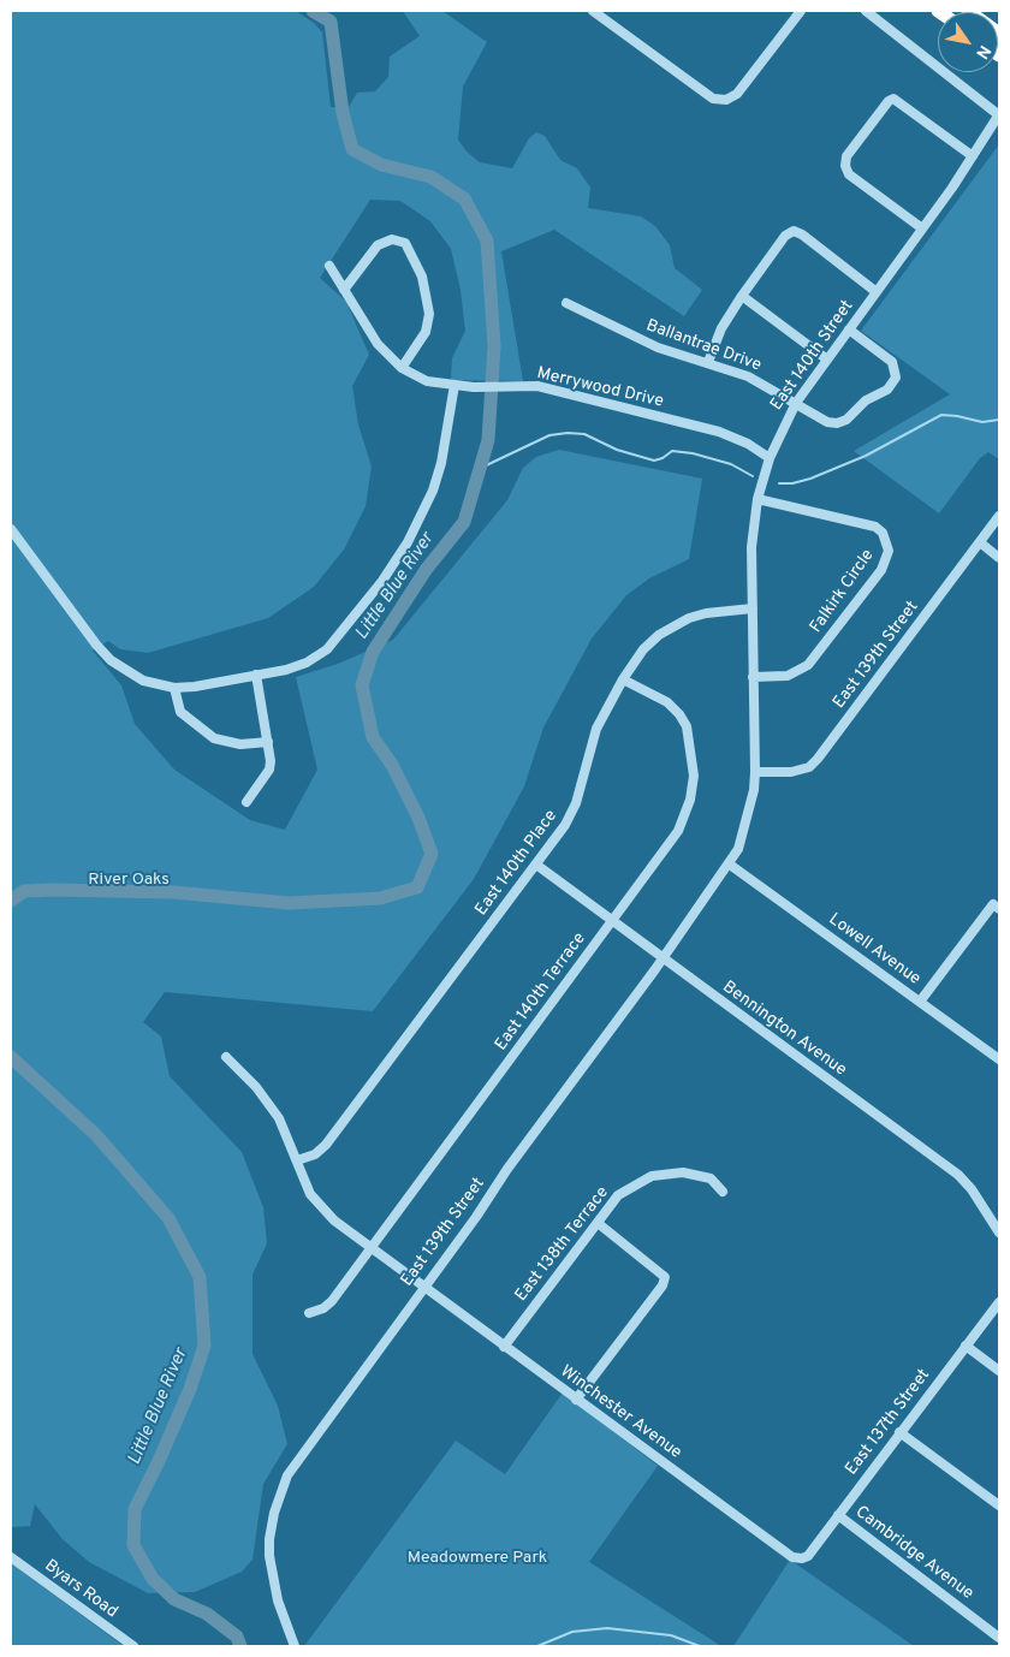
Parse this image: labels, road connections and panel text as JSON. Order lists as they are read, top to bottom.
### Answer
{
  "streets": {
    "street": [
      "Ballantrae Drive",
      "East 140th Street",
      "Merrywood Drive",
      "Falkirk Circle",
      "East 139th Street",
      "East 140th Place",
      "Lowell Avenue",
      "East 140th Terrace",
      "Bennington Avenue",
      "East 138th Terrace",
      "Winchester Avenue",
      "East 137th Street",
      "Cambridge Avenue",
      "Byars Road"
    ]
  },
  "crossings": [
    ["Ballantrae Drive", "East 140th Street"],
    ["East 140th Street", "Merrywood Drive"],
    ["East 140th Street", "Falkirk Circle"],
    ["East 140th Street", "East 139th Street"],
    ["East 140th Street", "East 140th Place"],
    ["East 140th Street", "Lowell Avenue"],
    ["East 139th Street", "Lowell Avenue"],
    ["East 139th Street", "Bennington Avenue"],
    ["East 139th Street", "Winchester Avenue"],
    ["East 140th Place", "East 140th Terrace"],
    ["East 140th Place", "Bennington Avenue"],
    ["East 140th Place", "Winchester Avenue"],
    ["East 140th Terrace", "Bennington Avenue"],
    ["East 140th Terrace", "Winchester Avenue"],
    ["East 138th Terrace", "Winchester Avenue"],
    ["Winchester Avenue", "East 137th Street"],
    ["East 137th Street", "Cambridge Avenue"]
  ],
  "water": ["Little Blue River"],
  "parks": ["River Oaks", "Meadowmere Park"],
  "north": "bottom right"
}
